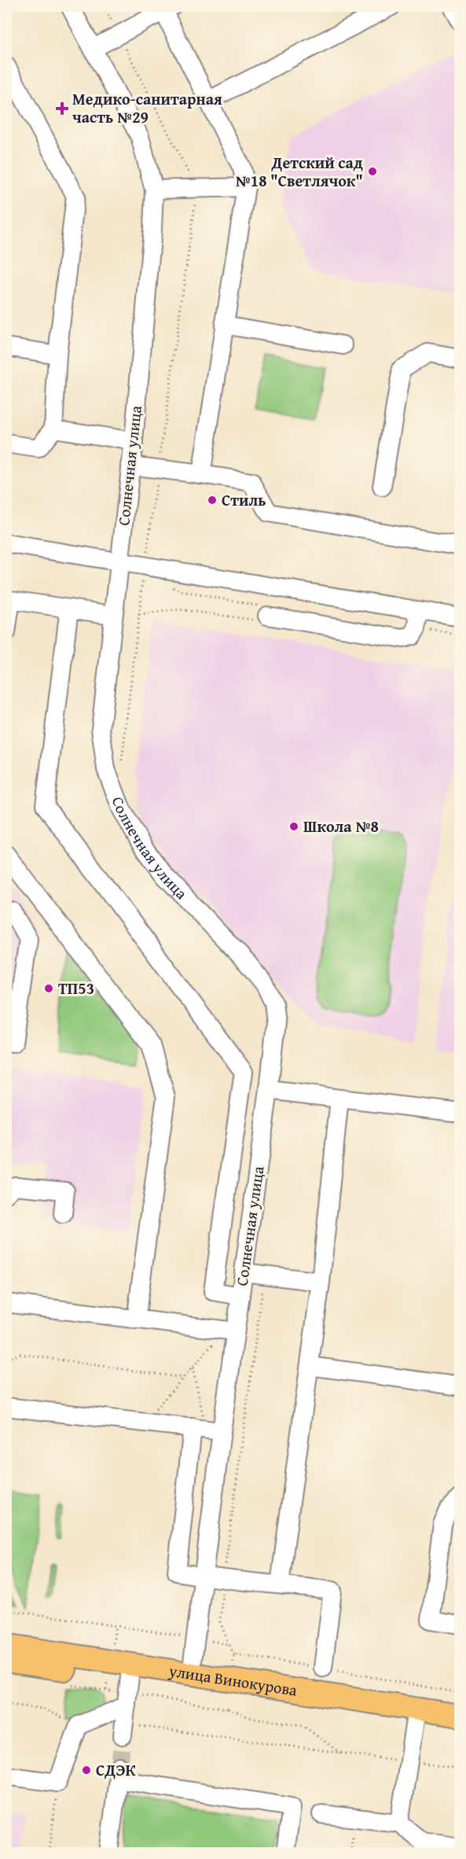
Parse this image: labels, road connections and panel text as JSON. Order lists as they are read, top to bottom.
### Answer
{
  "streets": {
    "main road": ["улица Винокурова"],
    "street": ["Солнечная улица"]
  },
  "crossings": [
    ["Солнечная улица", "улица Винокурова"]
  ],
  "places": {
    "health": ["Медико-санитарная часть №29"],
    "other": [
      "Детский сад №18 \"Светлячок\"",
      "Стиль",
      "Школа №8",
      "ТП53",
      "СДЭК"
    ]
  }
}
